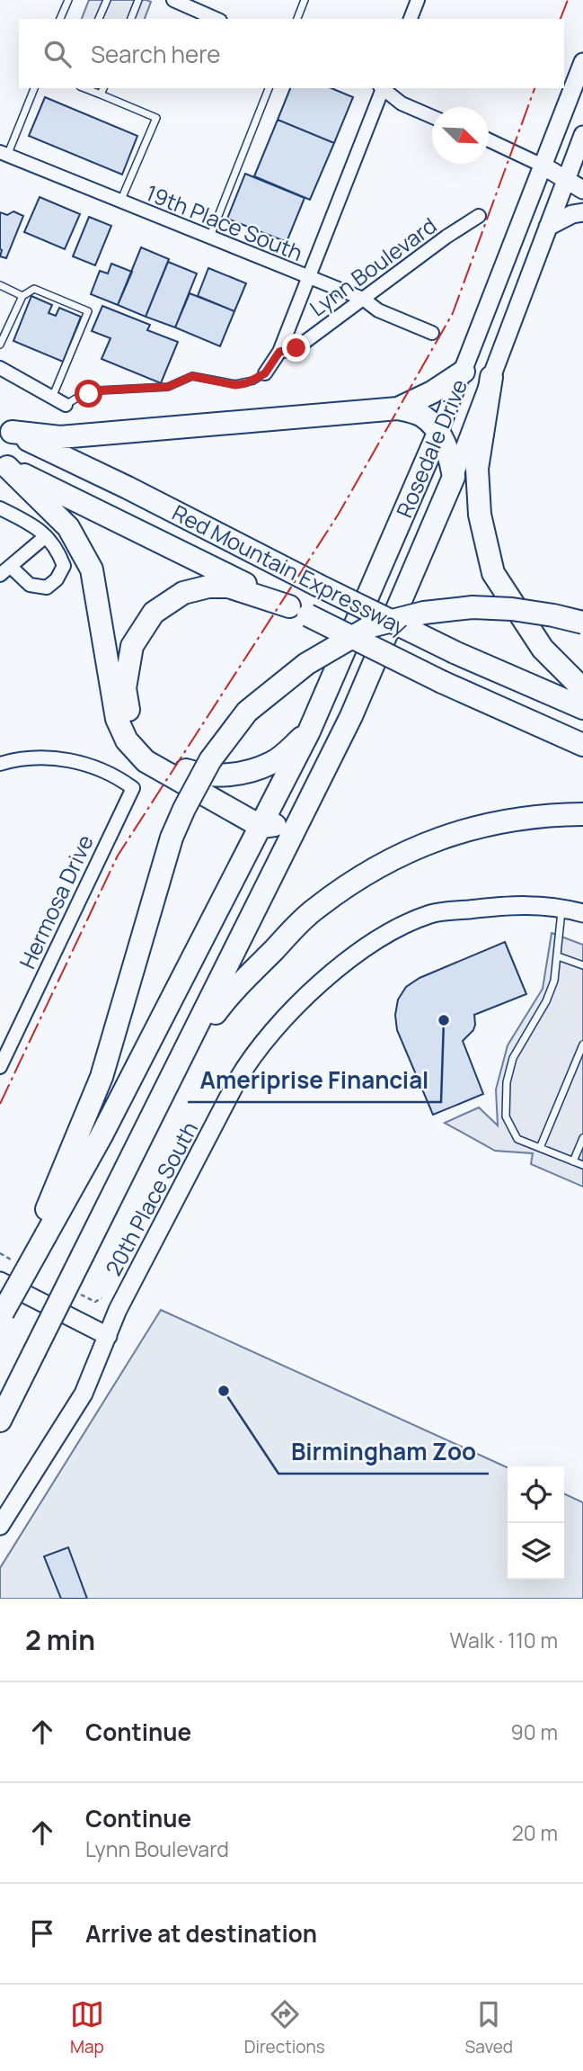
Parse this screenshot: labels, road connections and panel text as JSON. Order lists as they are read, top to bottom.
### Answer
{
  "streets": {
    "highway": ["Rosedale Drive", "Red Mountain Expressway"],
    "street": [
      "19th Place South",
      "Lynn Boulevard",
      "Hermosa Drive",
      "20th Place South"
    ]
  },
  "crossings": [
    ["19th Place South", "Lynn Boulevard"]
  ],
  "places": ["Ameriprise Financial", "Birmingham Zoo"],
  "north": "bottom right",
  "page": {
    "search": "Search here",
    "heading": ["2 min", "Walk · 110 m"],
    "list": [
      ["Continue", "90 m"],
      ["Continue", "Lynn Boulevard", "20 m"],
      "Arrive at destination"
    ],
    "nav": ["Map", "Directions", "Saved"]
  }
}
